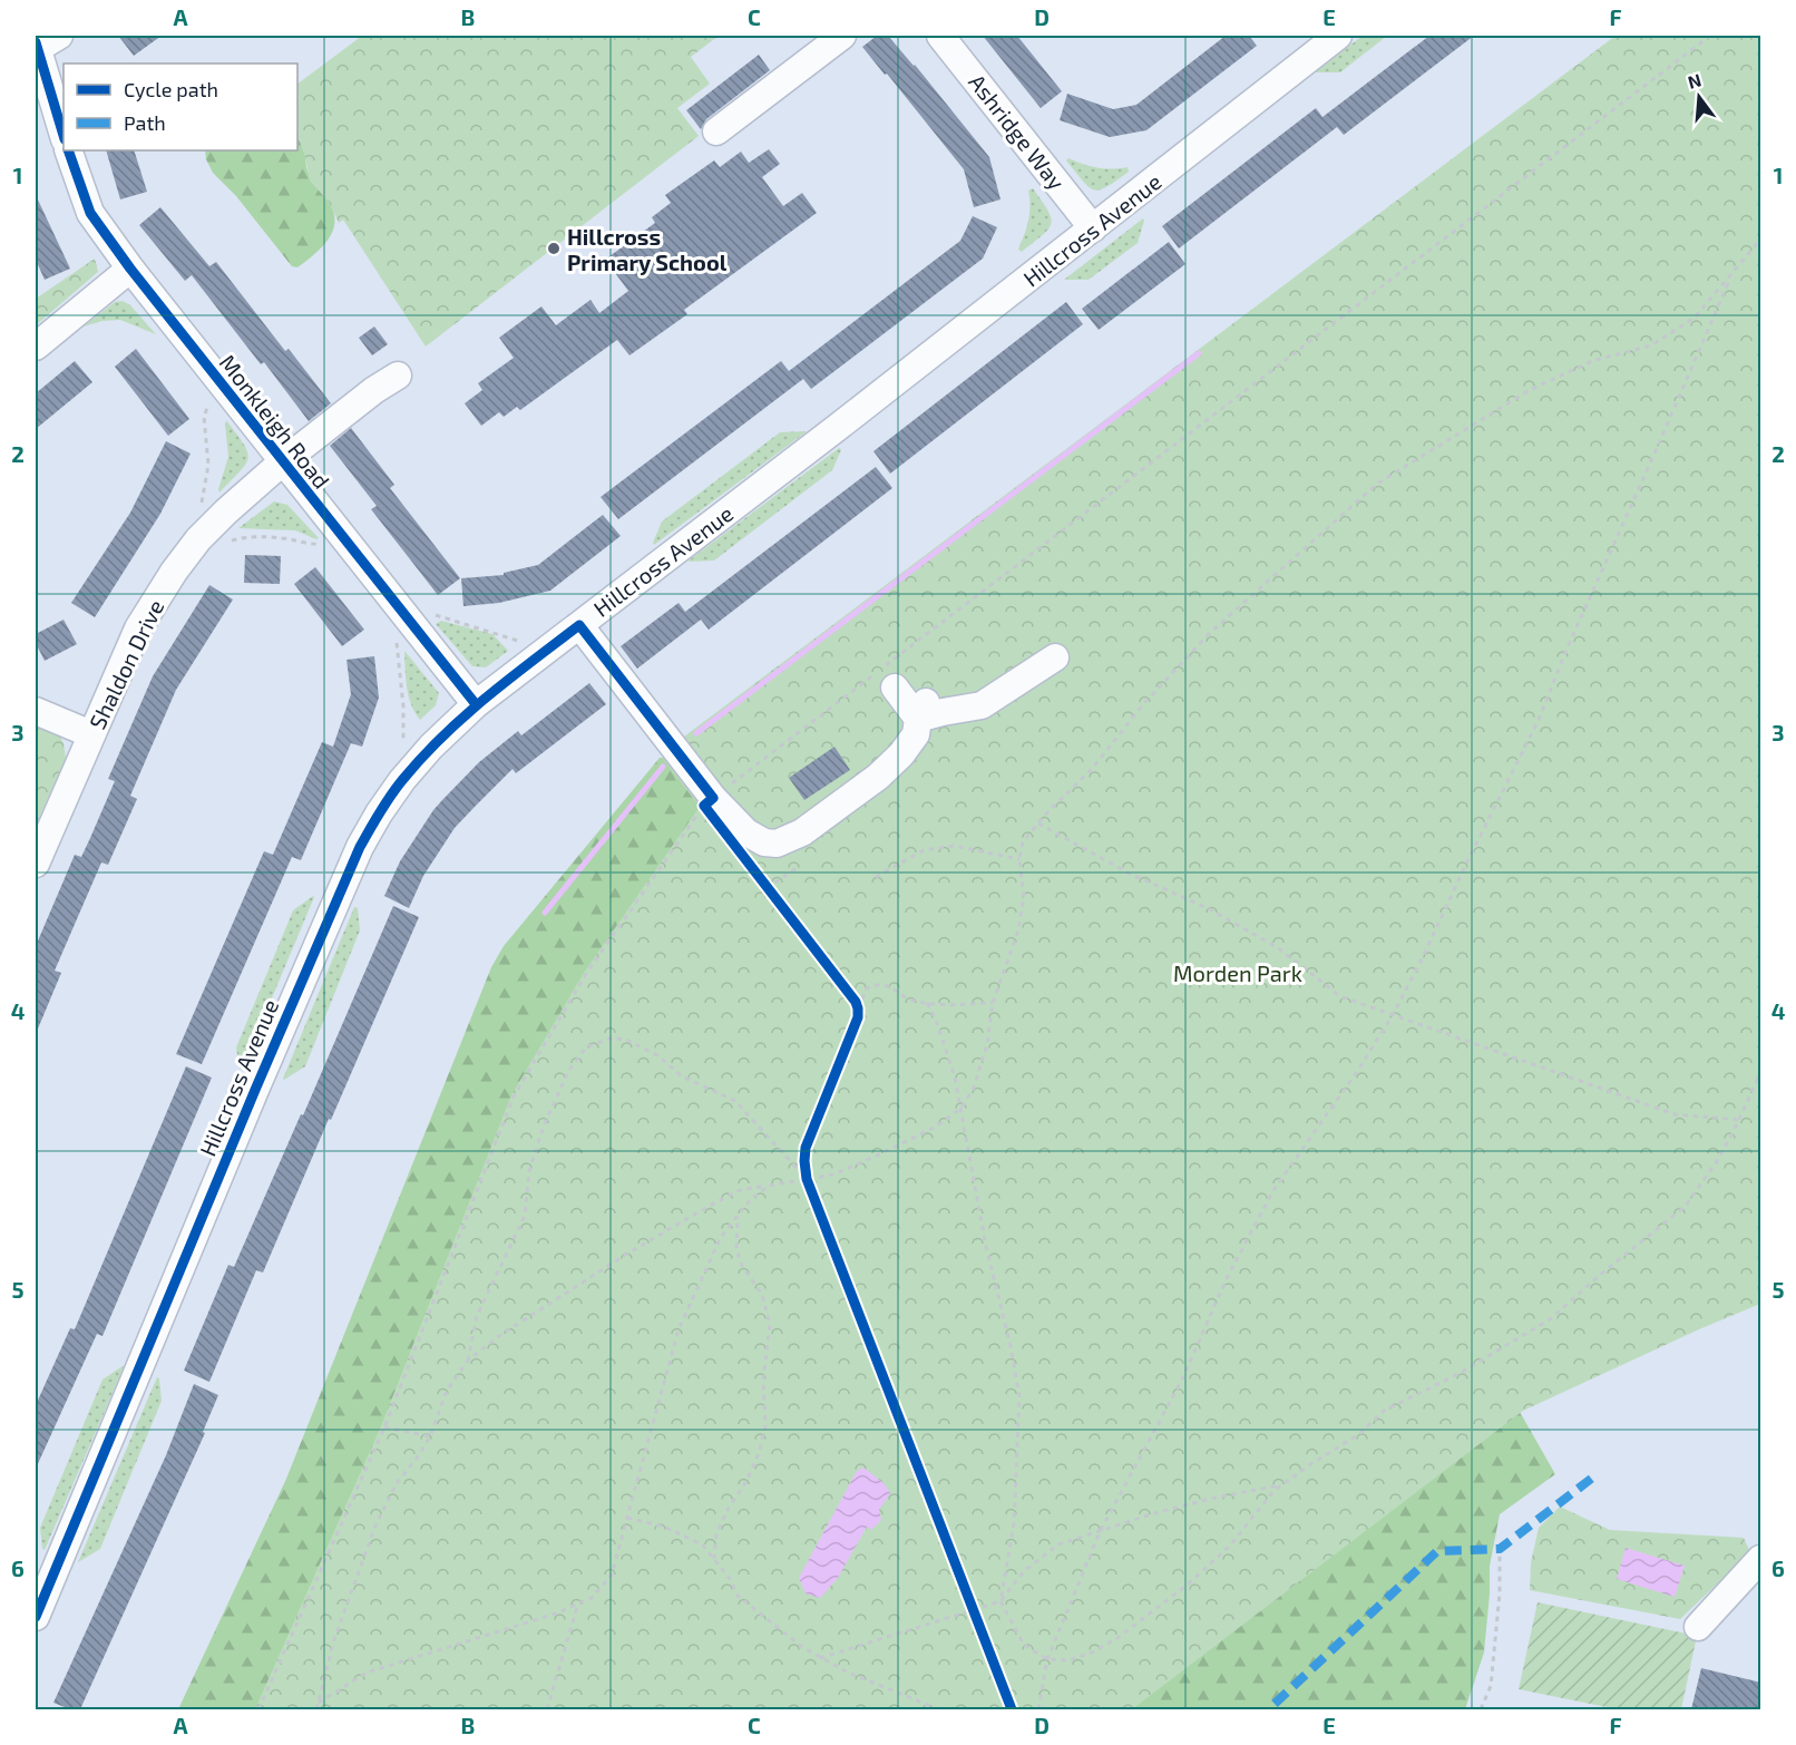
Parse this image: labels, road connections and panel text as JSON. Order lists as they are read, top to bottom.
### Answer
{
  "streets": {
    "street": [
      "Ashridge Way",
      "Hillcross Avenue",
      "Monkleigh Road",
      "Shaldon Drive"
    ]
  },
  "crossings": [
    ["Ashridge Way", "Hillcross Avenue"],
    ["Hillcross Avenue", "Monkleigh Road"],
    ["Monkleigh Road", "Shaldon Drive"]
  ],
  "parks": ["Morden Park"],
  "places": ["Hillcross Primary School"],
  "legend": ["Cycle path", "Path"],
  "north": "top",
  "grid": {
    "columns": [
      "A",
      "B",
      "C",
      "D",
      "E",
      "F"
    ],
    "rows": [
      "1",
      "2",
      "3",
      "4",
      "5",
      "6"
    ]
  }
}
